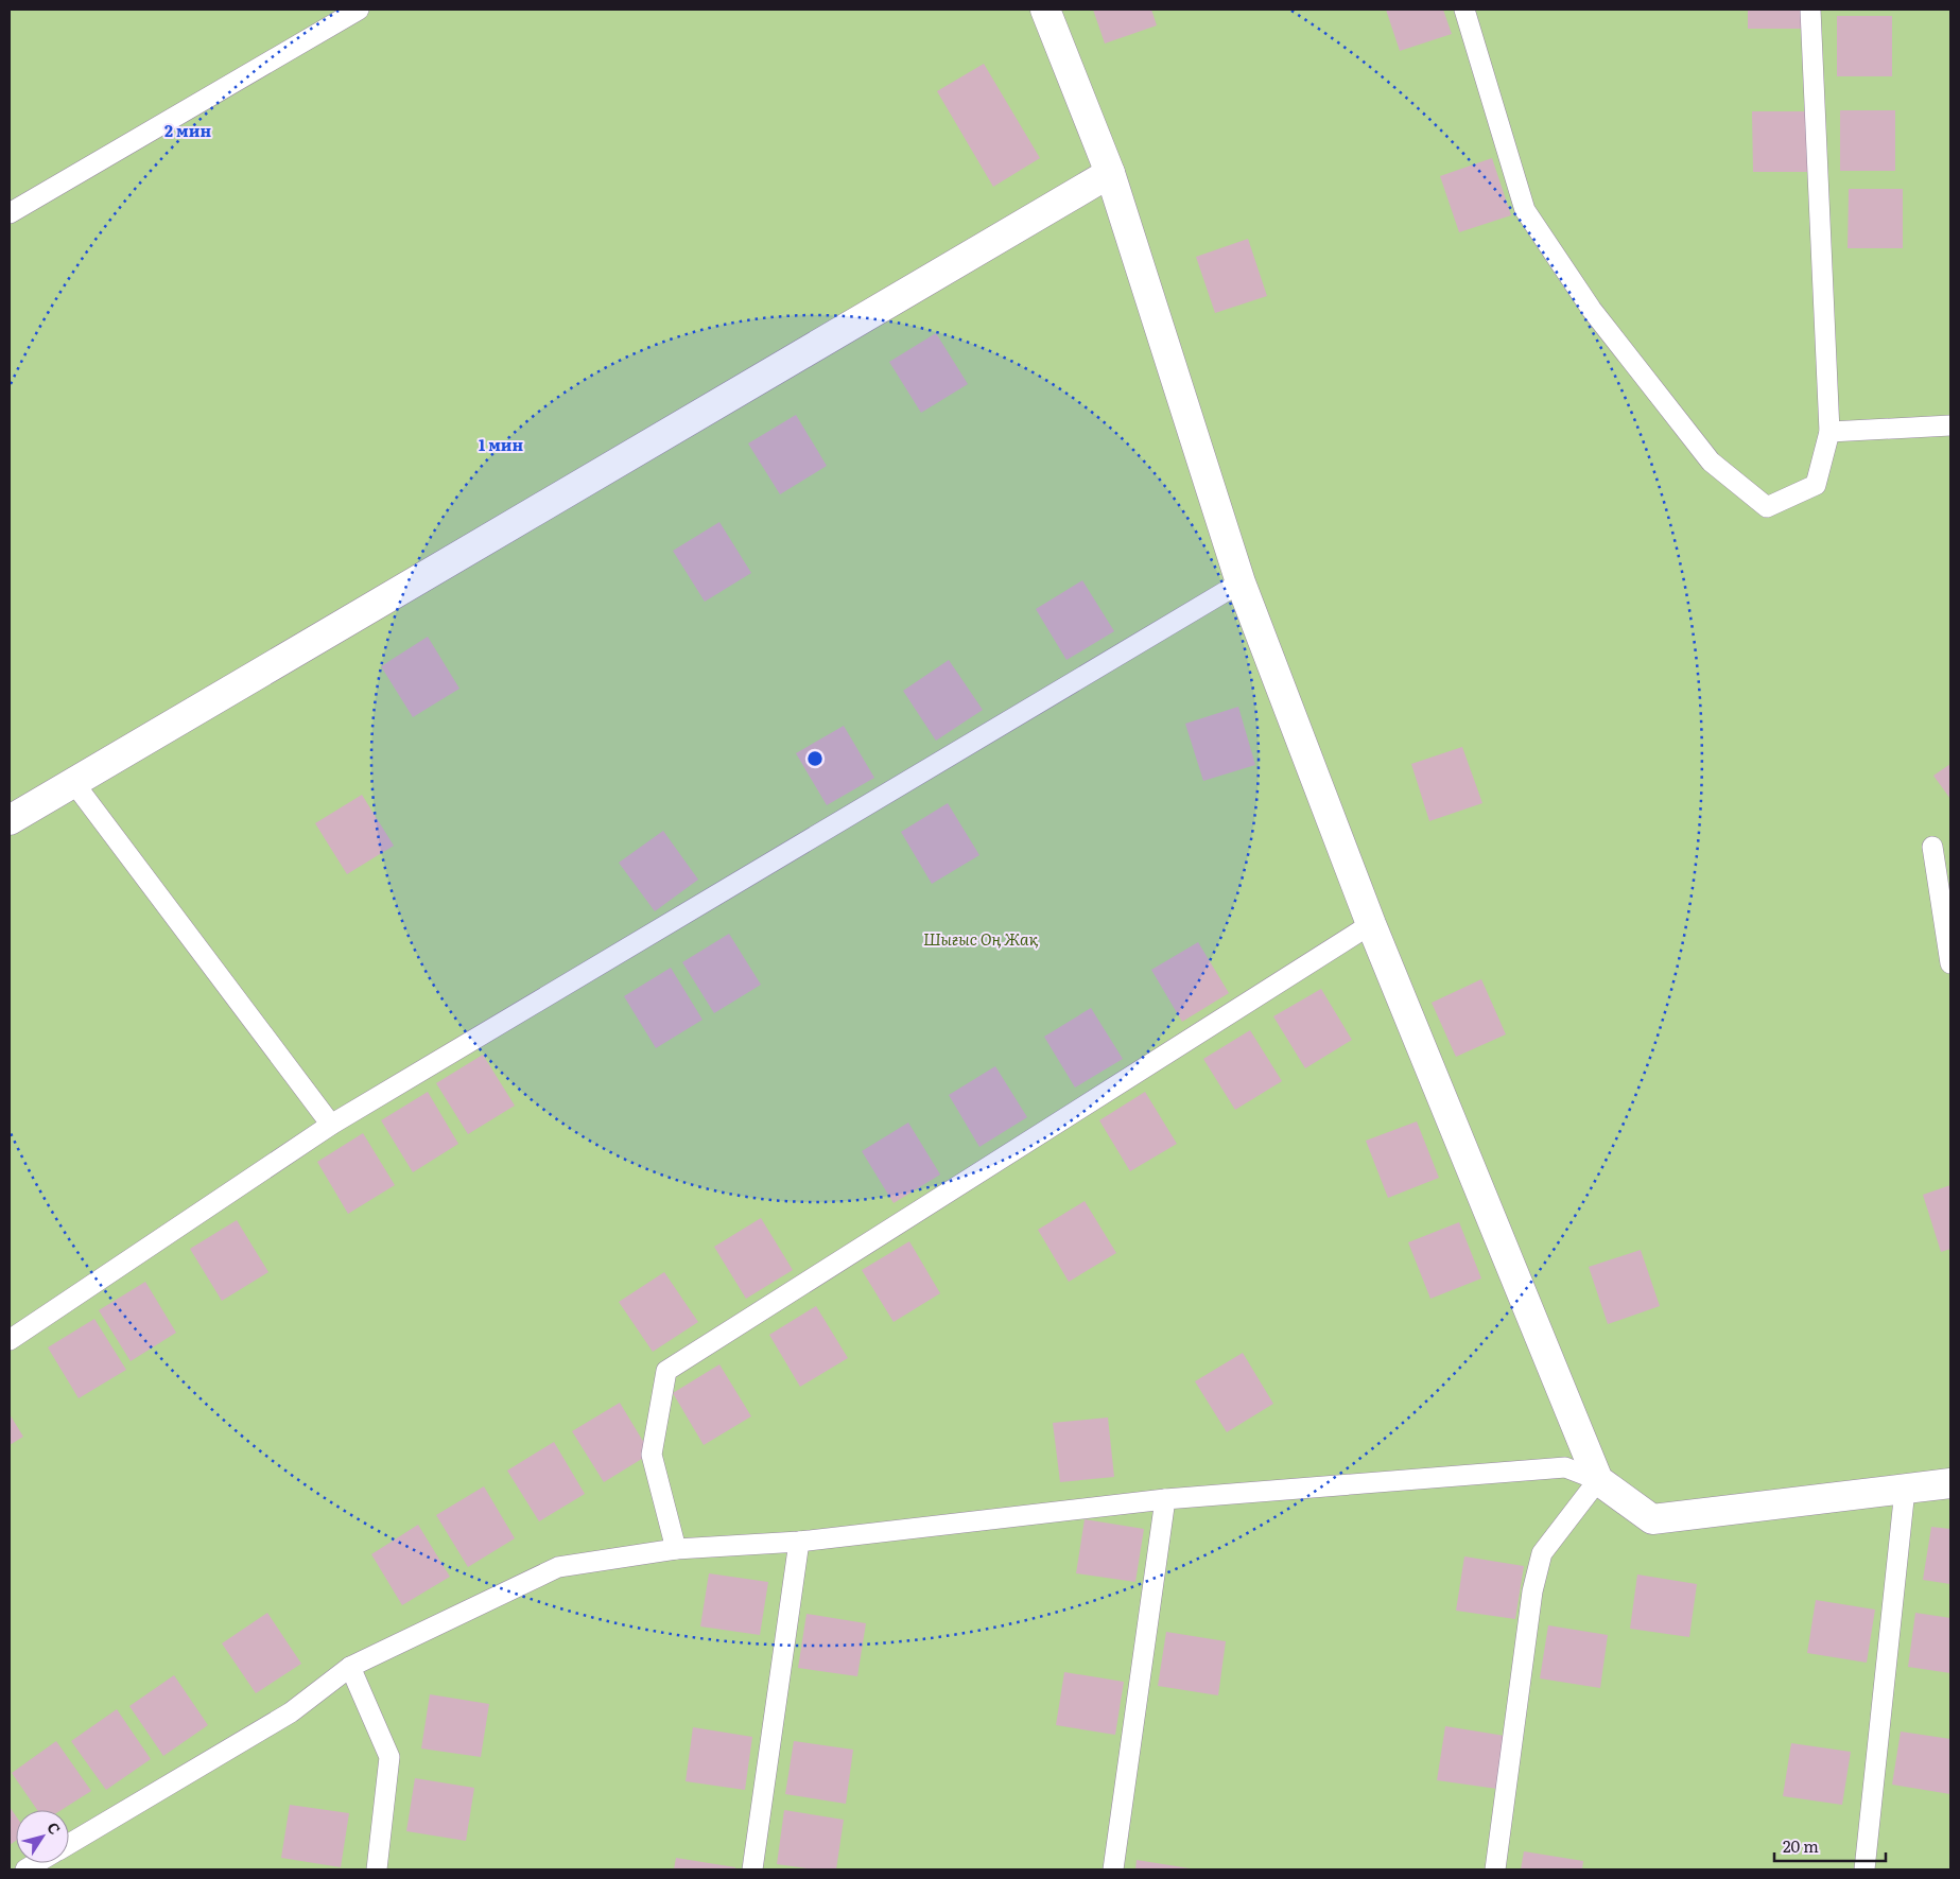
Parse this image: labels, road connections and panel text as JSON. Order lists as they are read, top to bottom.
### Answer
{
  "parks": ["Шығыс Оң Жақ"],
  "scale_bar": "20 m",
  "north": "top right",
  "rings": ["2 мин", "1 мин"]
}
